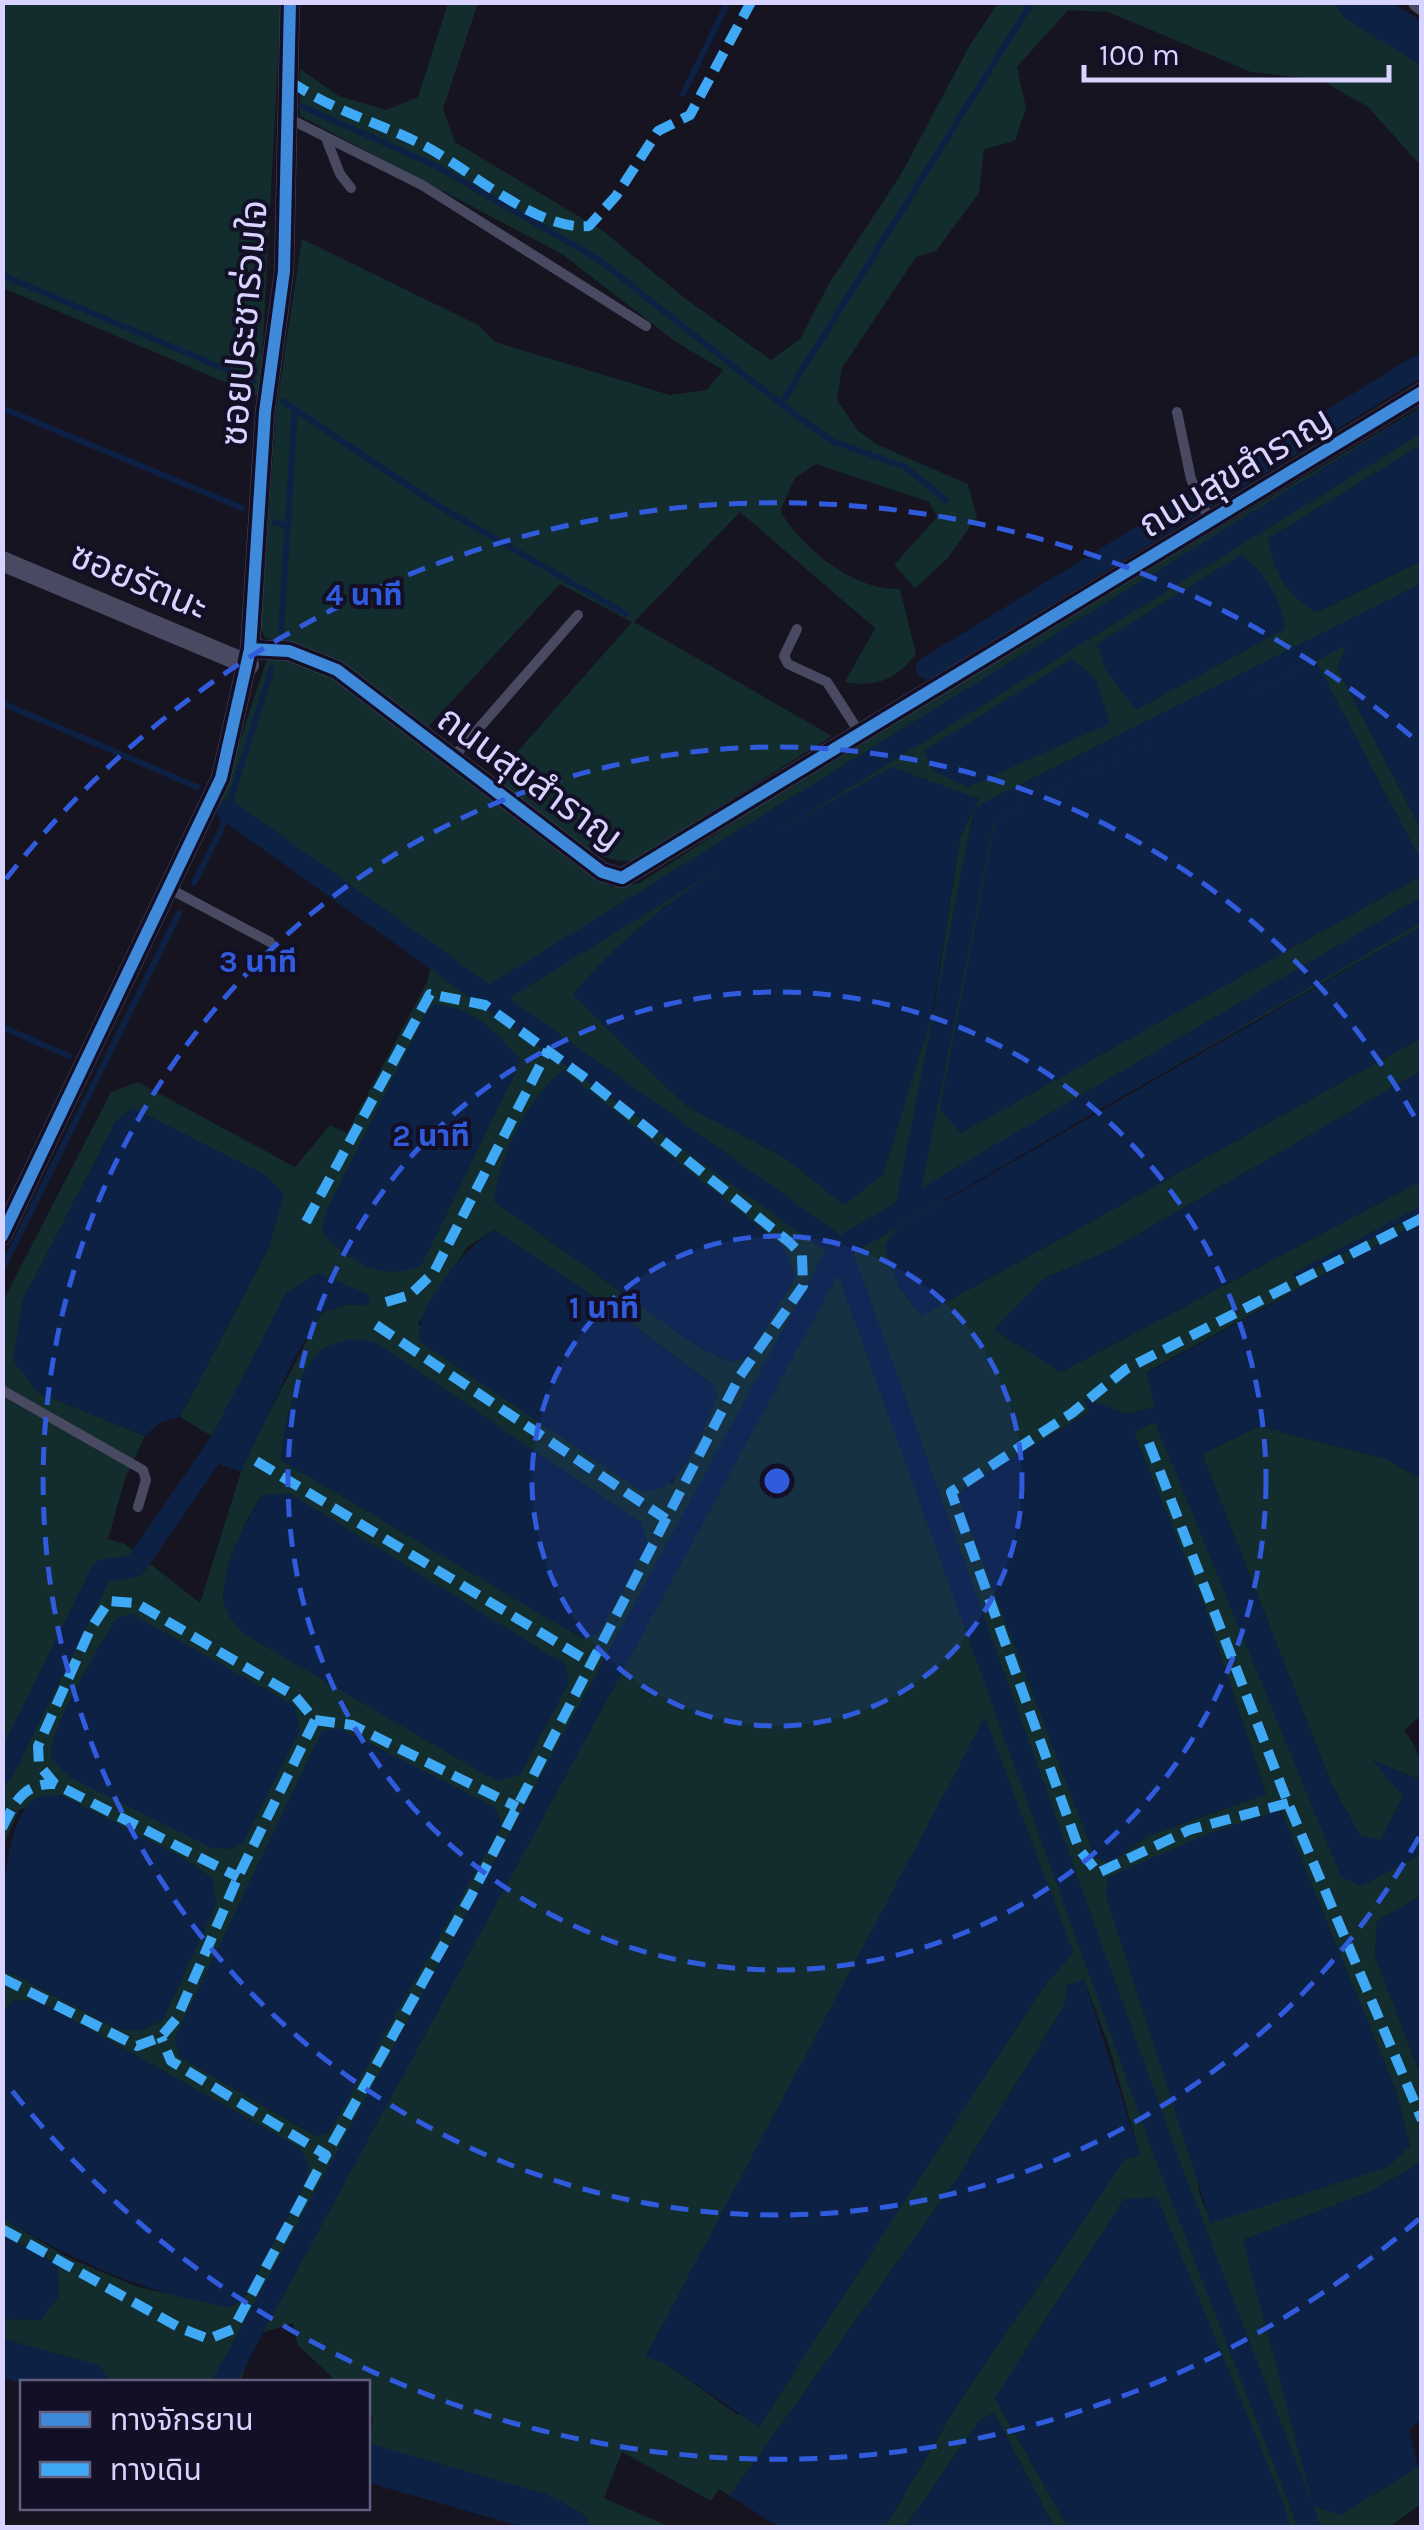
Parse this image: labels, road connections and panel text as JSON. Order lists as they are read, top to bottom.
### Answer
{
  "streets": {
    "street": ["ซอยประชาร่วมใจ", "ถนนสุขสำราญ", "ซอยรัตนะ"]
  },
  "crossings": [
    ["ซอยประชาร่วมใจ", "ถนนสุขสำราญ"],
    ["ซอยประชาร่วมใจ", "ซอยรัตนะ"],
    ["ถนนสุขสำราญ", "ซอยรัตนะ"]
  ],
  "legend": ["ทางจักรยาน", "ทางเดิน"],
  "scale_bar": "100 m",
  "rings": [
    "4 นาที",
    "3 นาที",
    "2 นาที",
    "1 นาที"
  ]
}
